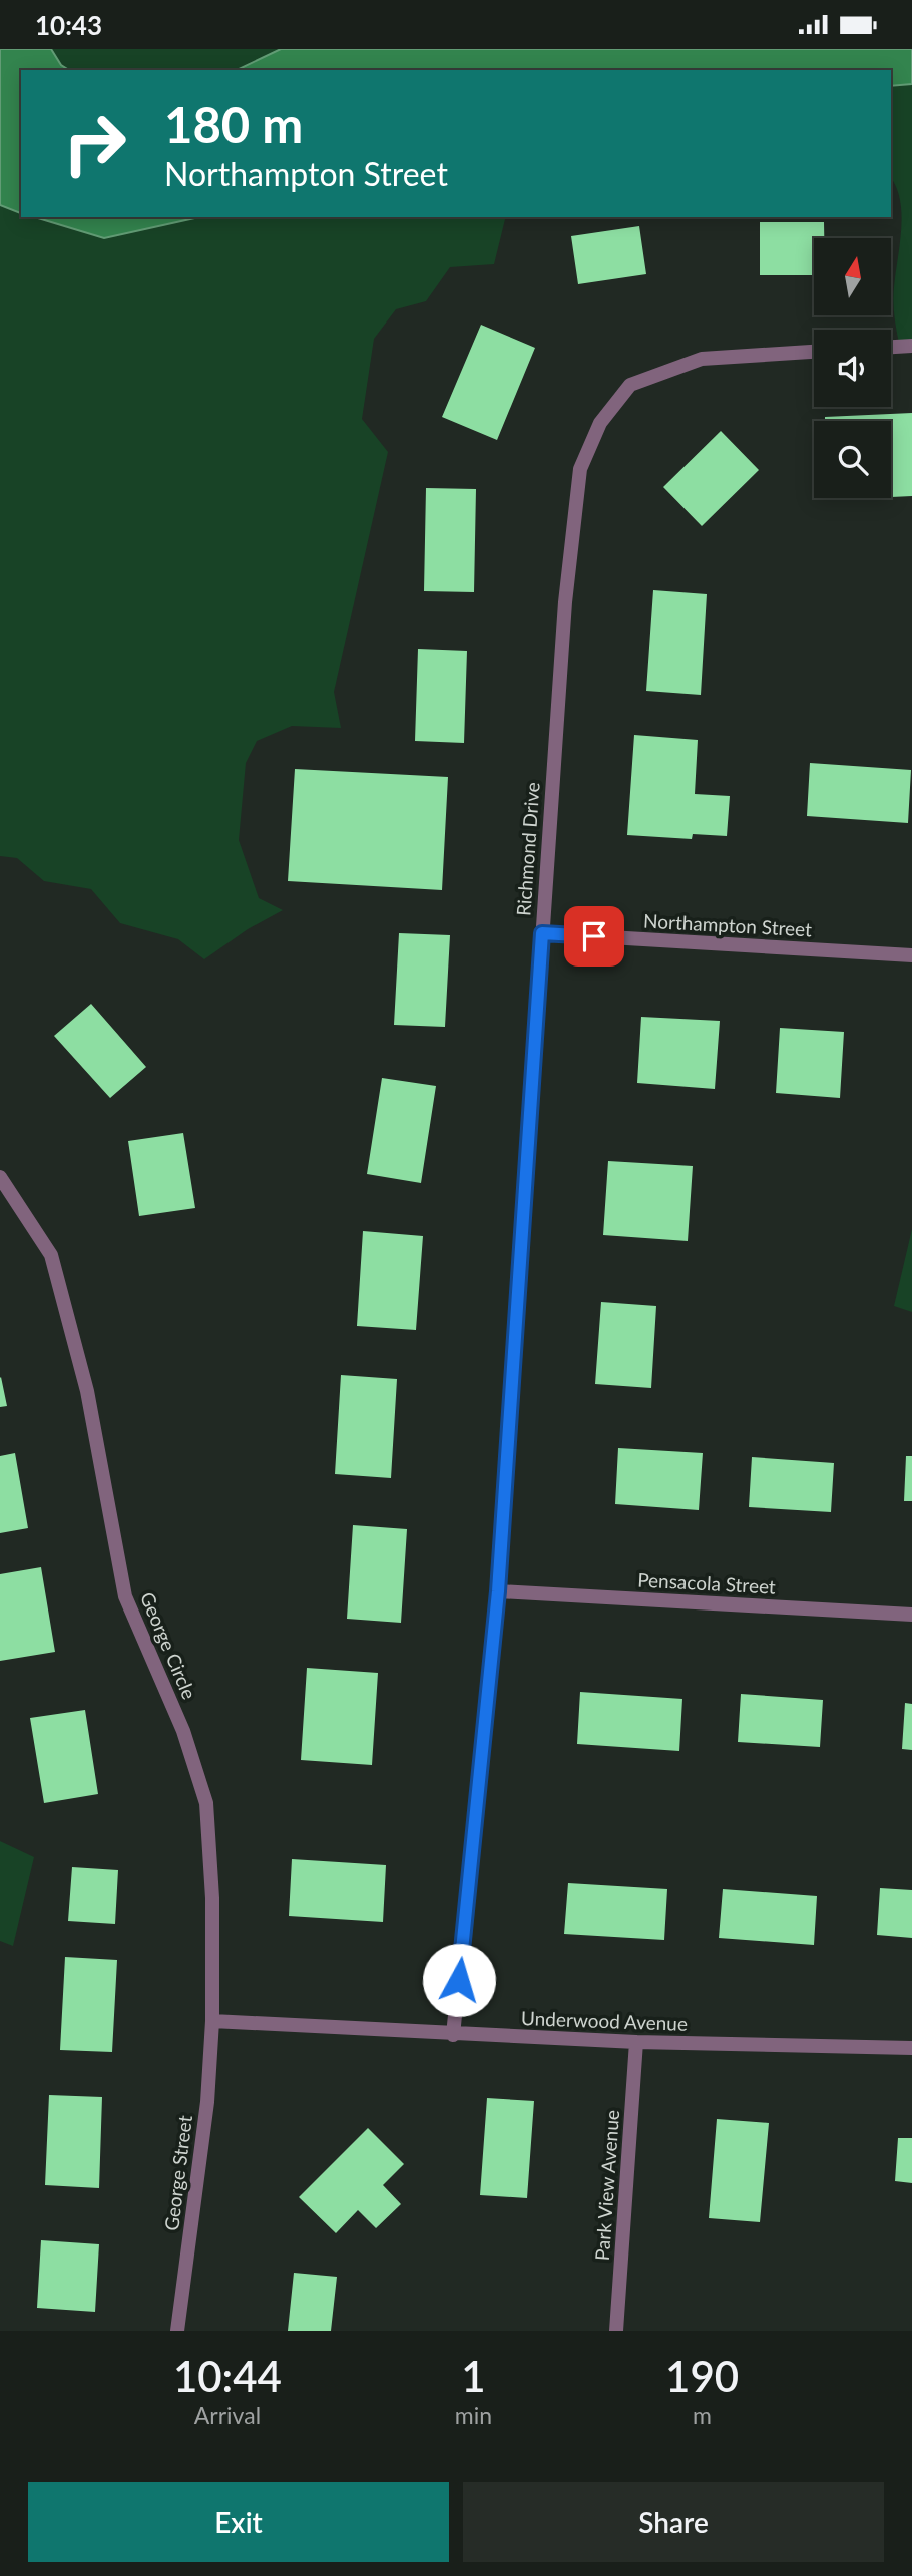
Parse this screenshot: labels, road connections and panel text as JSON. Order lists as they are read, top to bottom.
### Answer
{
  "streets": {
    "street": [
      "Richmond Drive",
      "Northampton Street",
      "Pensacola Street",
      "George Circle",
      "Underwood Avenue",
      "George Street",
      "Park View Avenue"
    ]
  },
  "crossings": [
    ["Richmond Drive", "Northampton Street"],
    ["Richmond Drive", "Pensacola Street"],
    ["Richmond Drive", "Underwood Avenue"],
    ["George Circle", "Underwood Avenue"],
    ["George Circle", "George Street"],
    ["Underwood Avenue", "George Street"],
    ["Underwood Avenue", "Park View Avenue"]
  ],
  "north": "top",
  "page": {
    "status": "10:43",
    "turn": ["180 m", "Northampton Street"],
    "eta": [
      "10:44",
      "Arrival",
      "1",
      "min",
      "190",
      "m"
    ],
    "buttons": ["Exit", "Share"]
  }
}
